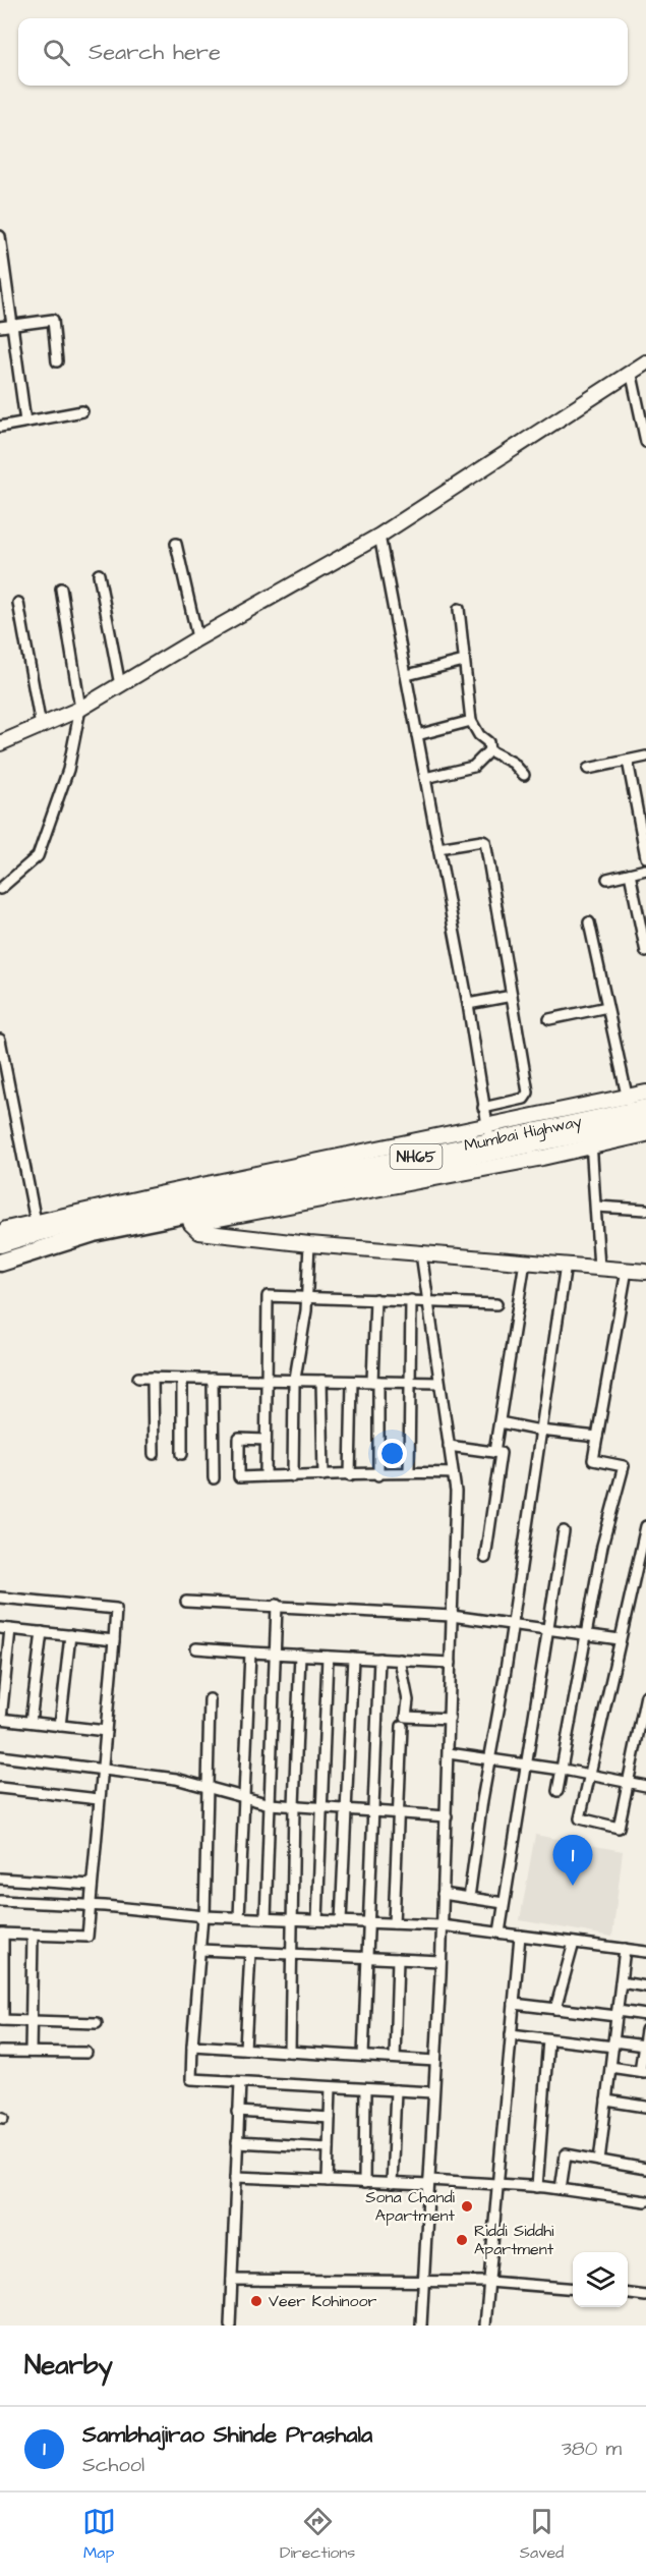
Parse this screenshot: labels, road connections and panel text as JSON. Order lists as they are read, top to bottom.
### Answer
{
  "streets": {
    "highway": ["Mumbai Highway", "NH65"]
  },
  "crossings": [
    ["Mumbai Highway", "NH65"]
  ],
  "places": ["Sona Chandi Apartment", "Riddi Siddhi Apartment", "Veer Kohinoor"],
  "page": {
    "search": "Search here",
    "pins": "1",
    "heading": "Nearby",
    "list": [
      {
        "mark": "1",
        "name": "Sambhajirao Shinde Prashala",
        "note": "School",
        "value": "380 m"
      }
    ],
    "nav": ["Map", "Directions", "Saved"]
  }
}
